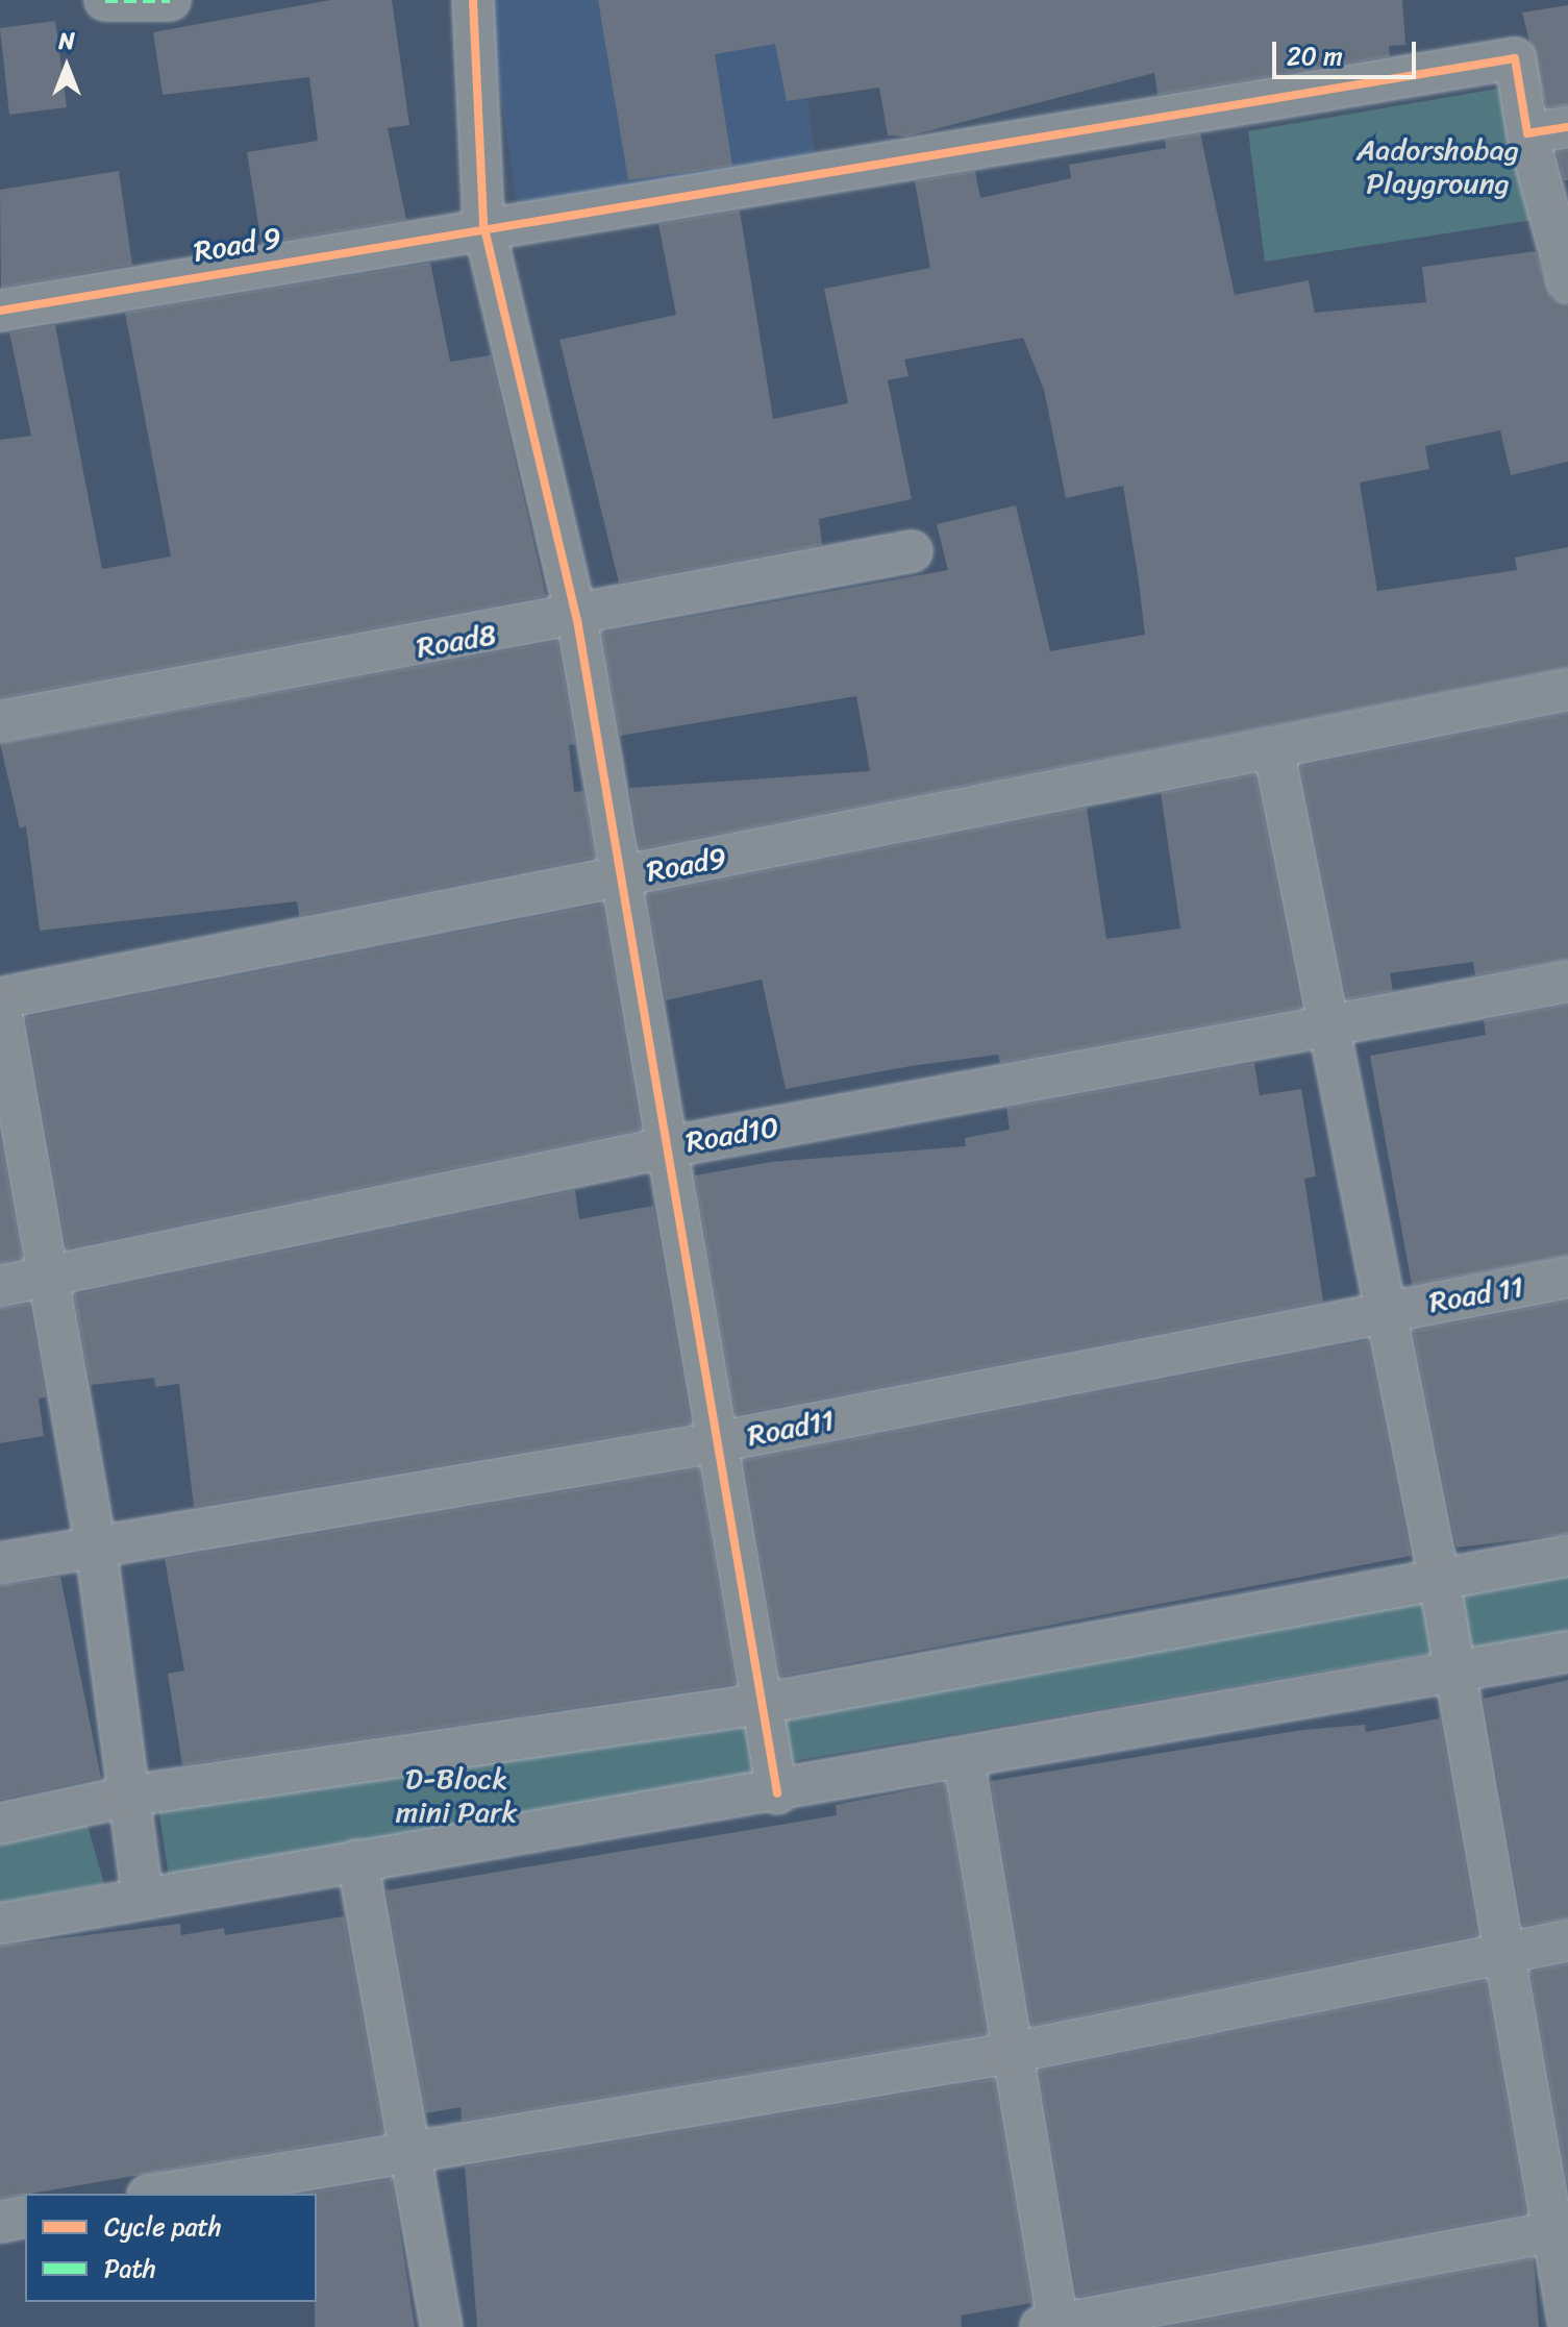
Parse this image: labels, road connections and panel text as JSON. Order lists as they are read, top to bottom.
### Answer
{
  "streets": {
    "street": [
      "Road 9",
      "Road8",
      "Road9",
      "Road10",
      "Road 11",
      "Road11"
    ]
  },
  "crossings": [
    ["Road 11", "Road11"]
  ],
  "parks": ["Aadorshobag Playgroung", "D-Block mini Park"],
  "legend": ["Cycle path", "Path"],
  "scale_bar": "20 m",
  "north": "top"
}
